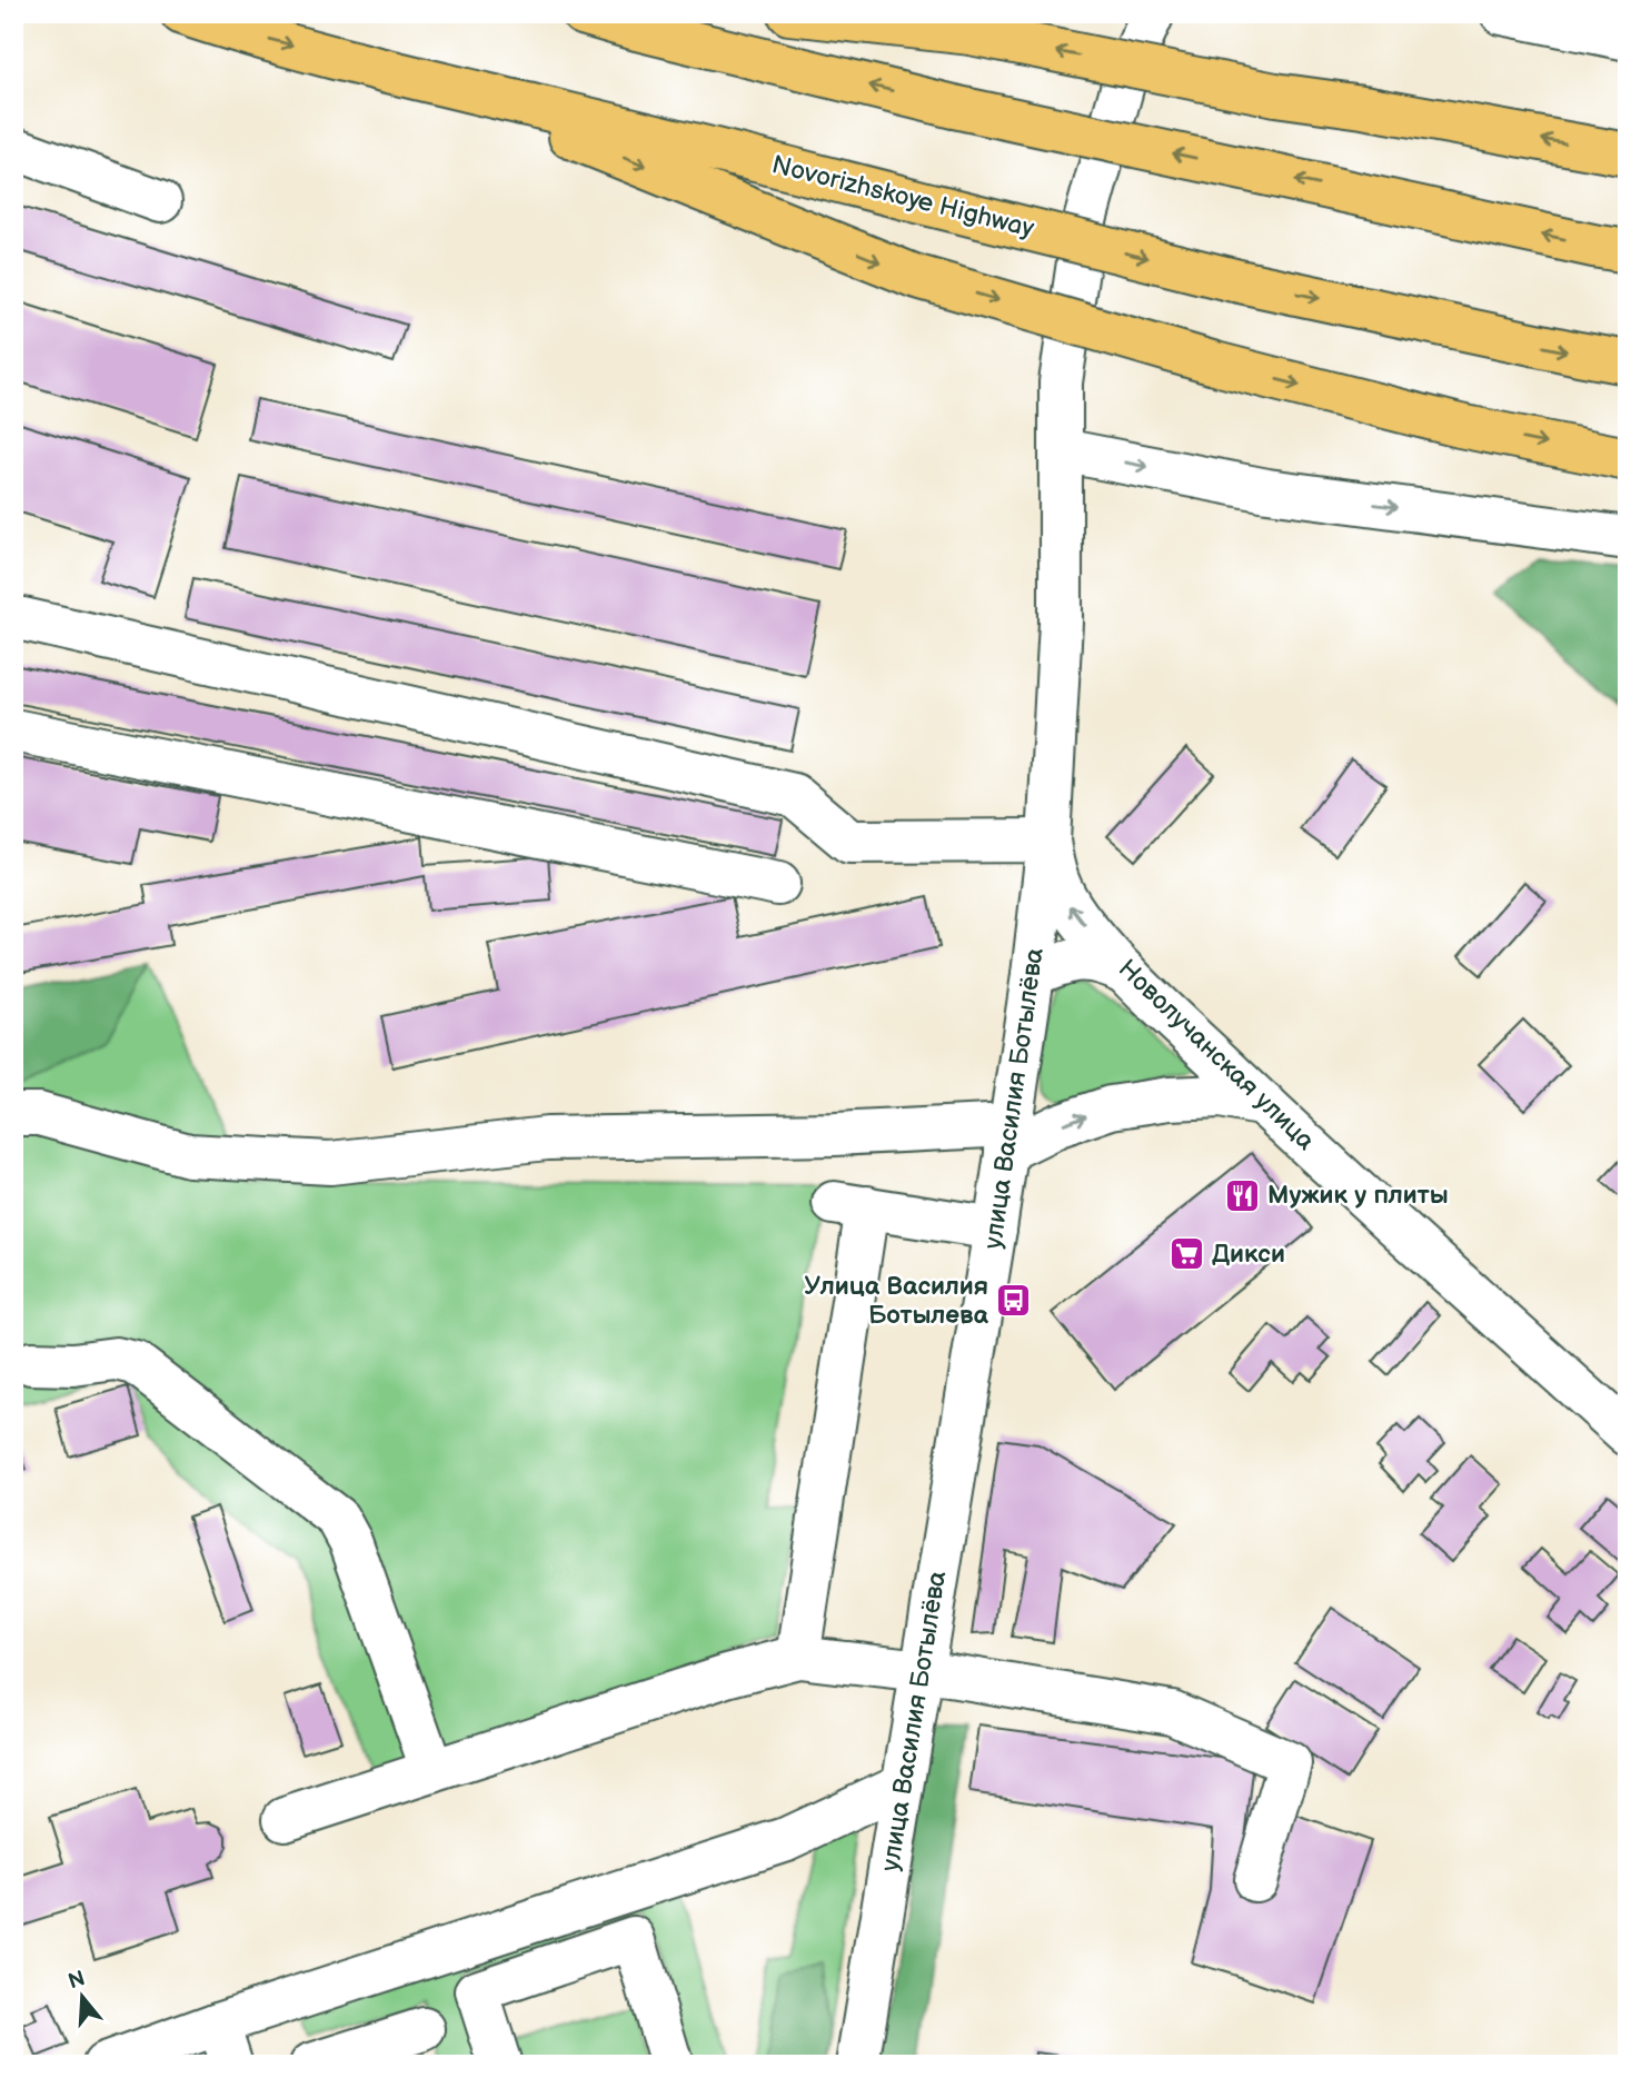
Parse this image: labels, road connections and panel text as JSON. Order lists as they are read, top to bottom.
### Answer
{
  "streets": {
    "highway": ["Novorizhskoye Highway"],
    "street": ["Новолучанская улица", "улица Василия Ботылёва"]
  },
  "crossings": [
    ["Новолучанская улица", "улица Василия Ботылёва"]
  ],
  "places": {
    "restaurant": ["Мужик у плиты"],
    "supermarket": ["Дикси"],
    "bus stop": ["Улица Василия Ботылева"]
  },
  "north": "top"
}
